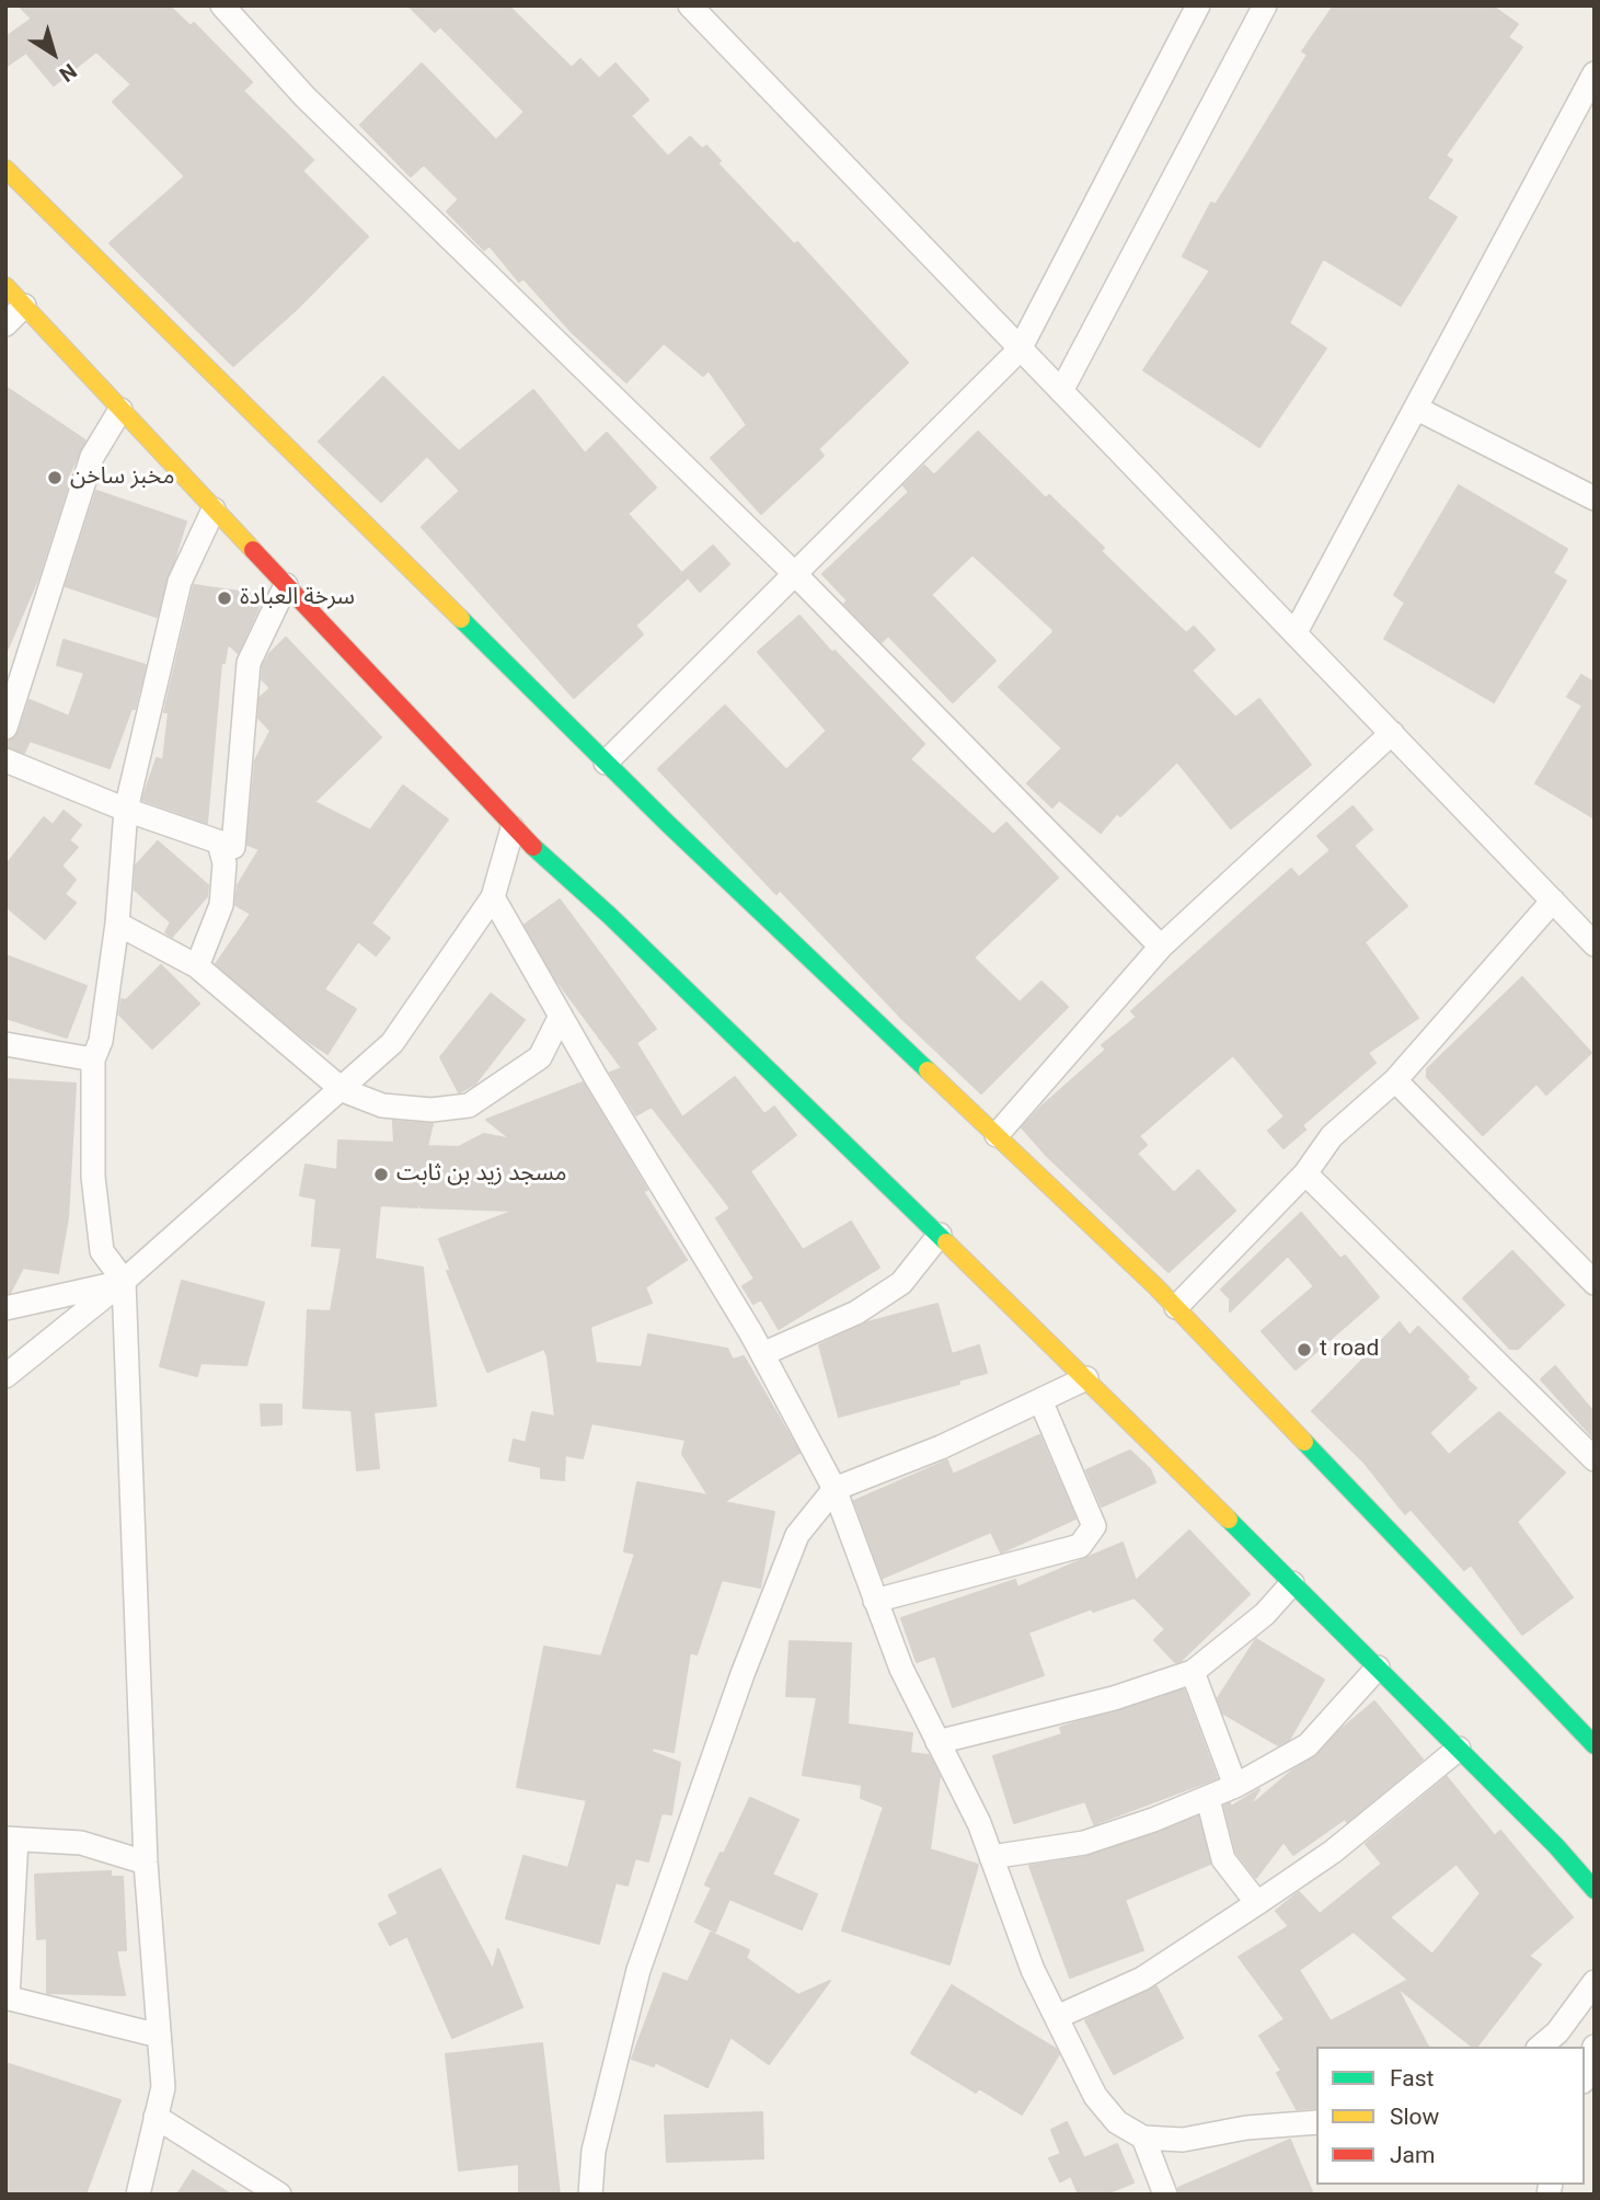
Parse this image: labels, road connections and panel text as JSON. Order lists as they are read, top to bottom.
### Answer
{
  "places": [
    "مخبز ساخن",
    "سرخة العبادة",
    "مسجد زيد بن ثابت",
    "t road"
  ],
  "legend": ["Fast", "Slow", "Jam"],
  "north": "bottom right"
}
